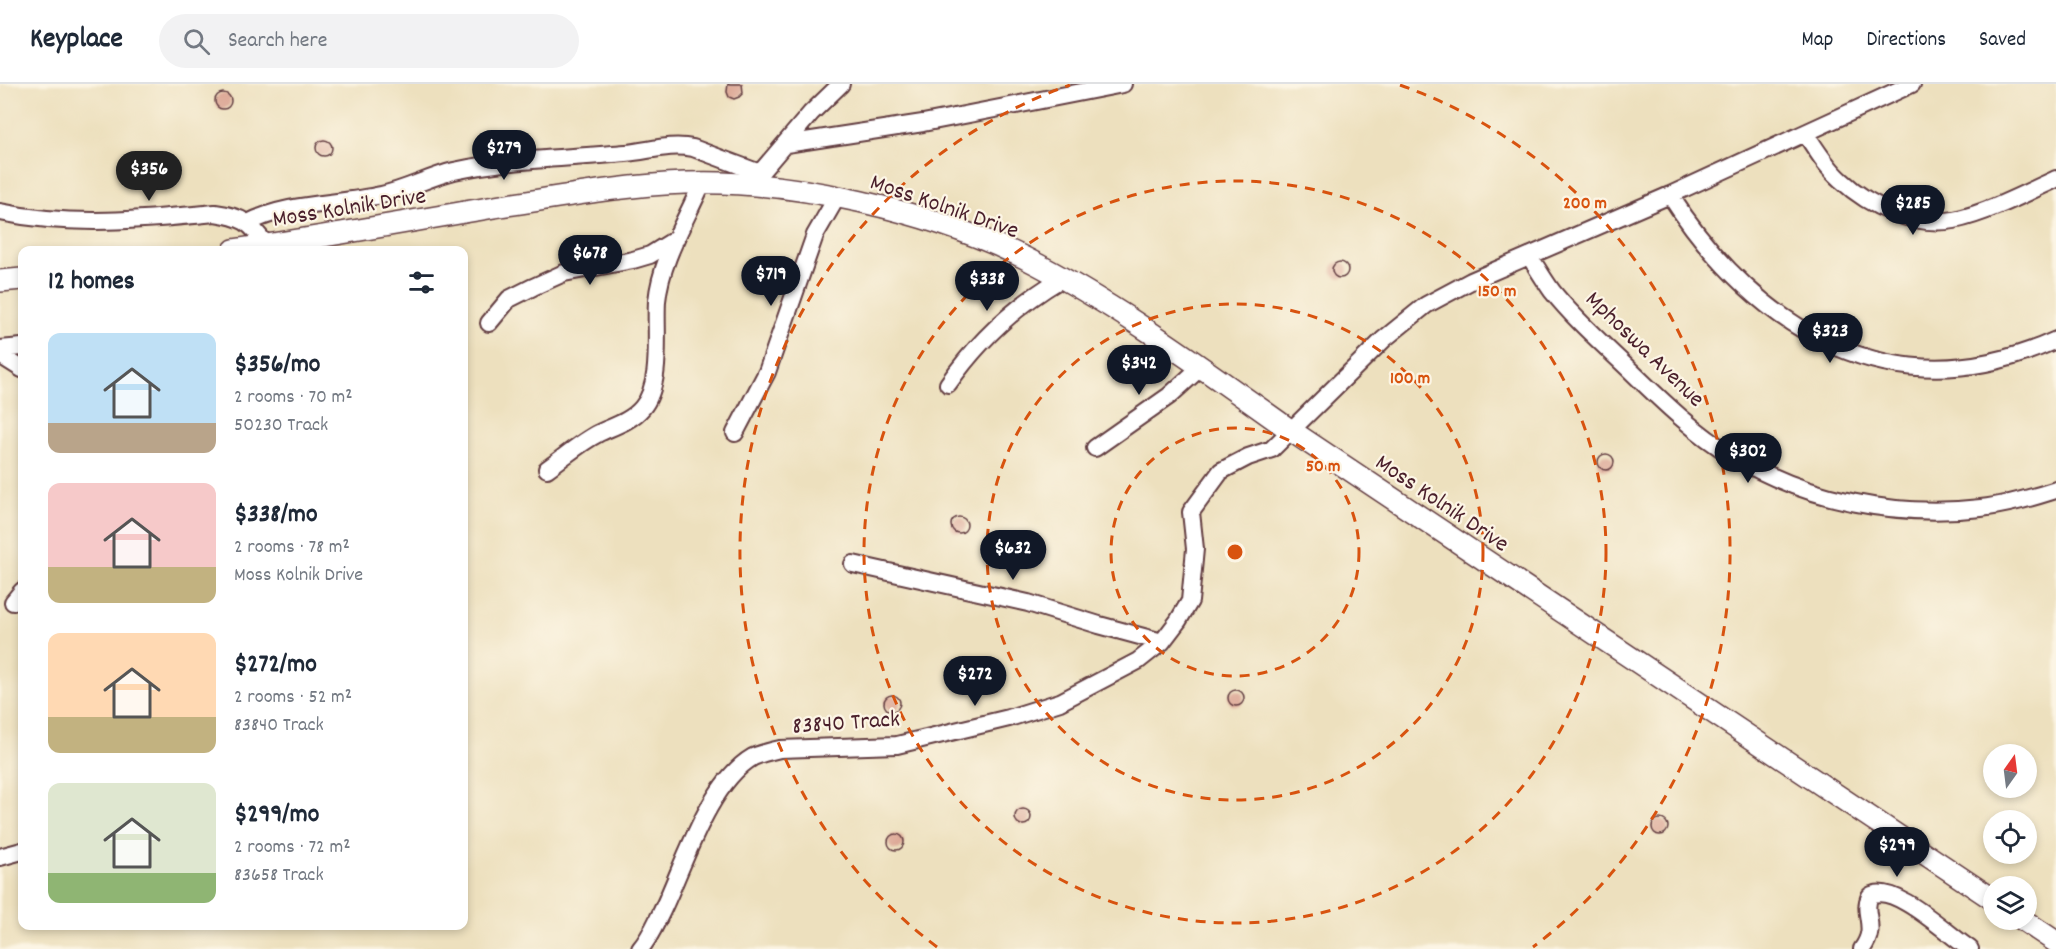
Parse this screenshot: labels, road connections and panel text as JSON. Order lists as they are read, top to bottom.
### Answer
{
  "streets": {
    "main road": ["Moss Kolnik Drive"],
    "street": ["Mphoswa Avenue", "83840 Track"]
  },
  "crossings": [
    ["Moss Kolnik Drive", "83840 Track"],
    ["Mphoswa Avenue", "83840 Track"]
  ],
  "north": "top",
  "page": {
    "header": "Keyplace",
    "search": "Search here",
    "nav": ["Map", "Directions", "Saved"],
    "price": [
      "$279",
      "$356",
      "$285",
      "$678",
      "$719",
      "$338",
      "$323",
      "$342",
      "$302",
      "$632",
      "$272",
      "$299"
    ],
    "heading": "12 homes",
    "list": [
      {
        "name": "$356/mo",
        "note": "2 rooms · 70 m² · 50230 Track"
      },
      {
        "name": "$338/mo",
        "note": "2 rooms · 78 m² · Moss Kolnik Drive"
      },
      {
        "name": "$272/mo",
        "note": "2 rooms · 52 m² · 83840 Track"
      },
      {
        "name": "$299/mo",
        "note": "2 rooms · 72 m² · 83658 Track"
      }
    ]
  },
  "rings": [
    "200 m",
    "150 m",
    "100 m",
    "50 m"
  ]
}
